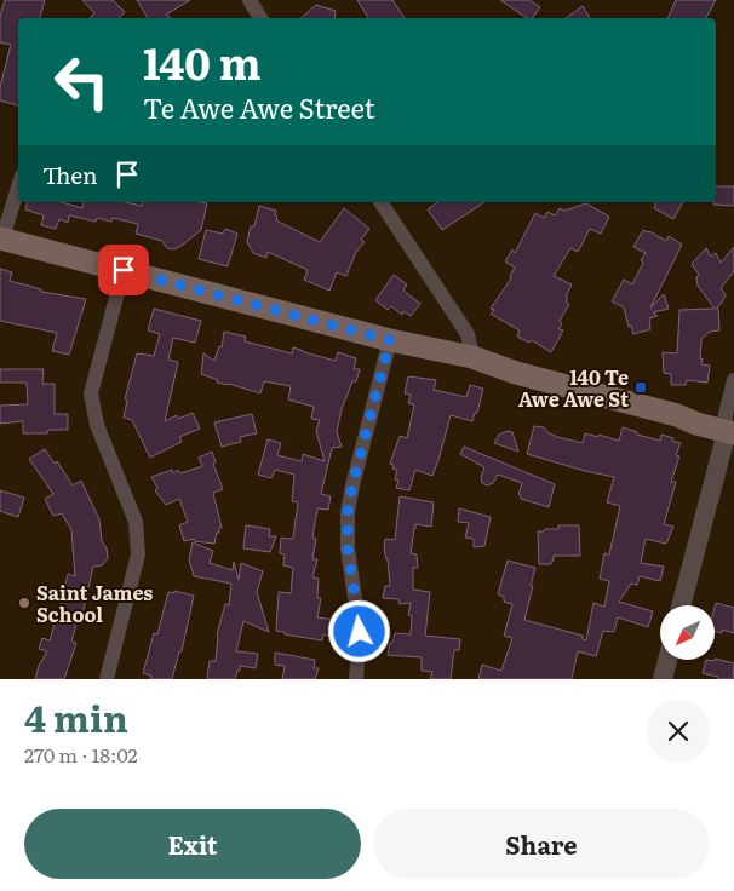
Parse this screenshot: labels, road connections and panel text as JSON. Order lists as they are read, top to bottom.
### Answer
{
  "places": {
    "transit": ["140 Te Awe Awe St"],
    "other": ["Saint James School"]
  },
  "north": "bottom left",
  "page": {
    "turn": ["140 m", "Te Awe Awe Street"],
    "then": "Then",
    "heading": ["4 min", "270 m · 18:02"],
    "buttons": ["Exit", "Share"]
  }
}
